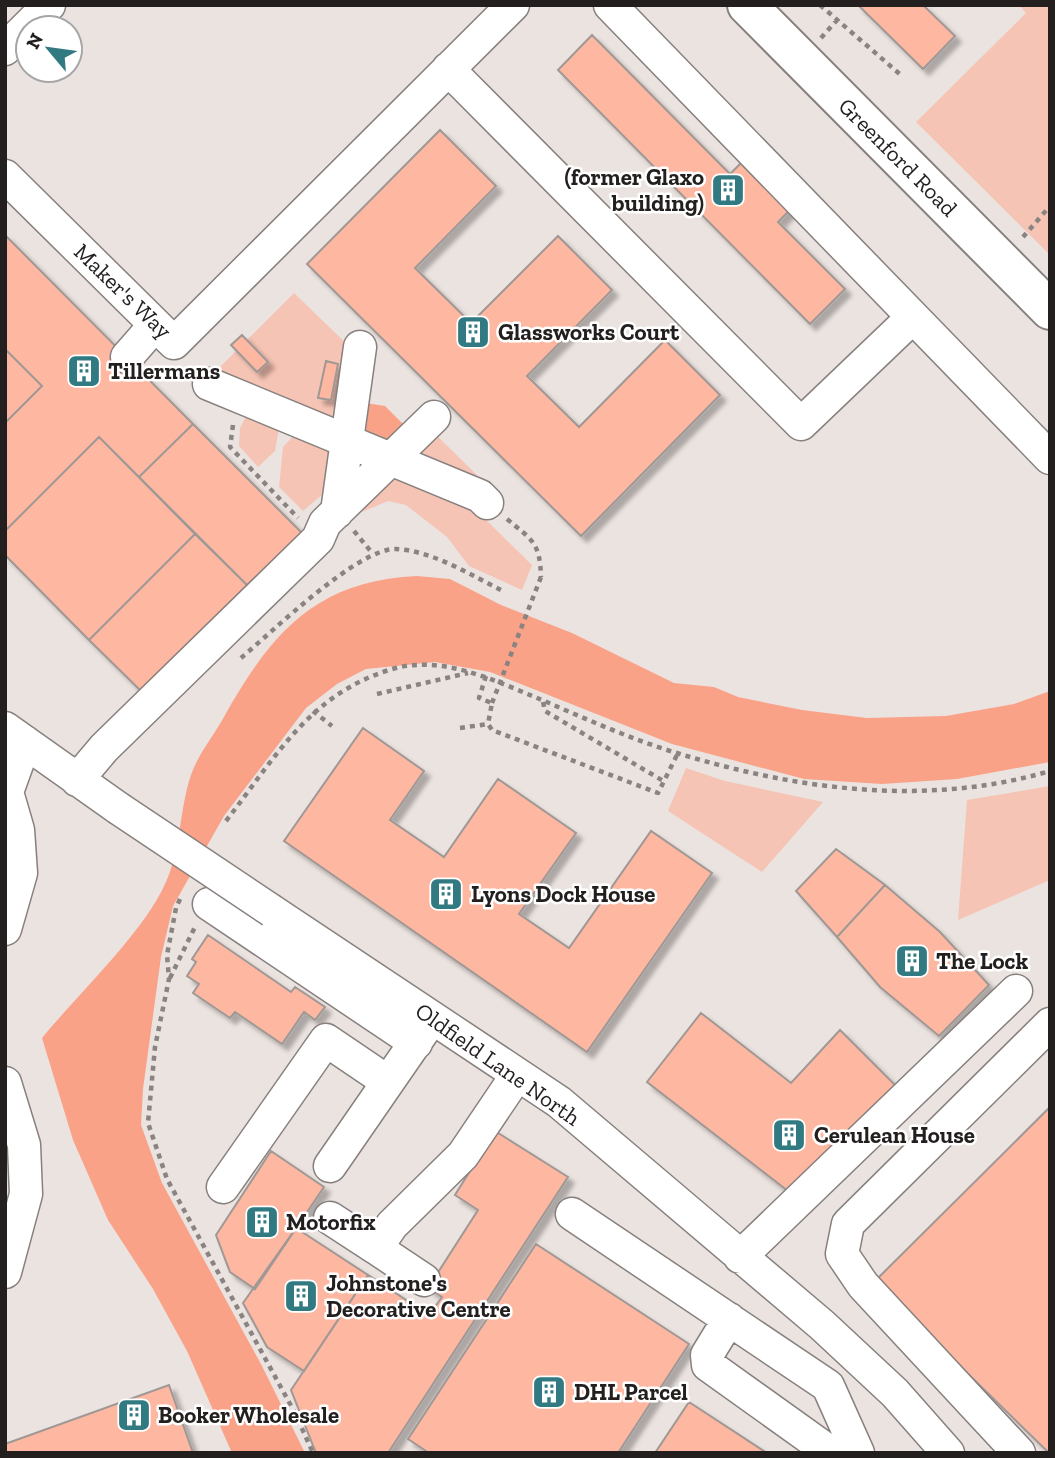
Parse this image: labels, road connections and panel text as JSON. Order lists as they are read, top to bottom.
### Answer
{
  "streets": {
    "main road": ["Greenford Road"],
    "street": ["Maker's Way", "Oldfield Lane North"]
  },
  "places": {
    "building": [
      "(former Glaxo building)",
      "Glassworks Court",
      "Tillermans",
      "Lyons Dock House",
      "The Lock",
      "Cerulean House",
      "Motorfix",
      "Johnstone's Decorative Centre",
      "DHL Parcel",
      "Booker Wholesale"
    ]
  },
  "north": "top left"
}
